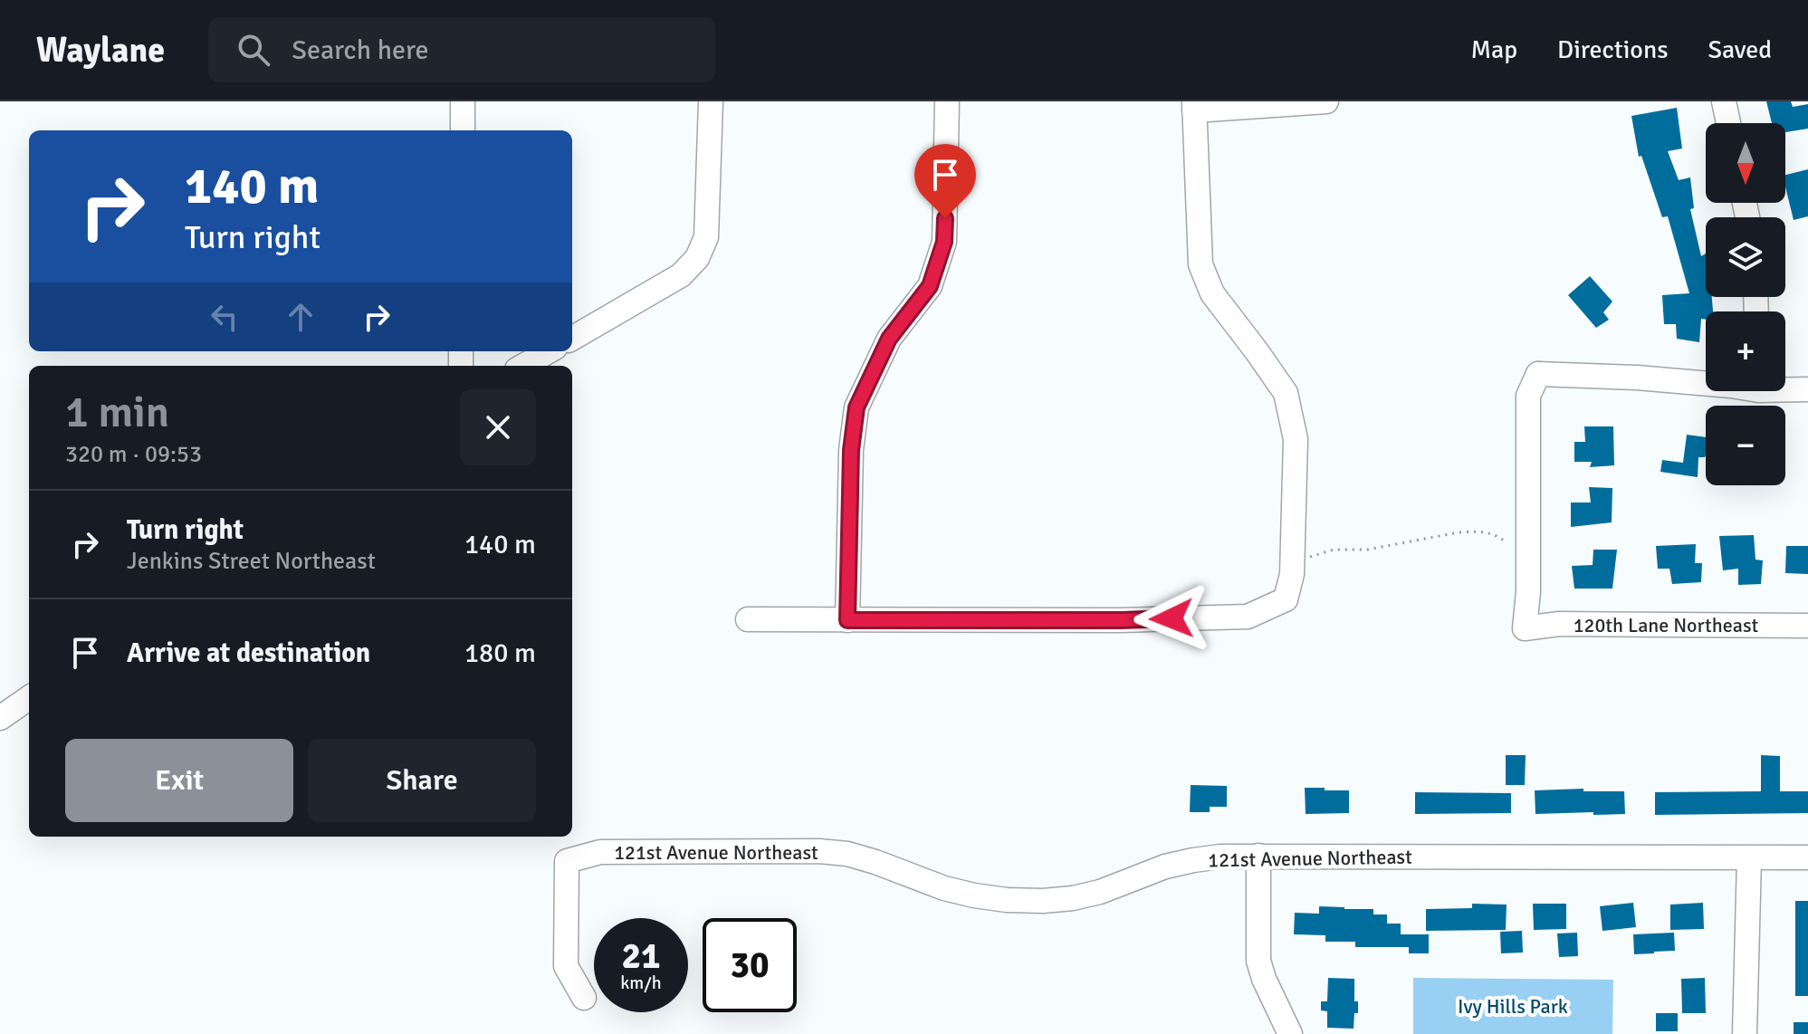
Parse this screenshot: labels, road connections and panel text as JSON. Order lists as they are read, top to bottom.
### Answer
{
  "streets": {
    "street": ["120th Lane Northeast", "121st Avenue Northeast"]
  },
  "parks": ["Ivy Hills Park"],
  "north": "bottom",
  "page": {
    "header": "Waylane",
    "search": "Search here",
    "nav": ["Map", "Directions", "Saved"],
    "map_buttons": ["+", "−"],
    "turn": ["140 m", "Turn right"],
    "heading": ["1 min", "320 m · 09:53"],
    "list": [
      {
        "name": "Turn right",
        "note": "Jenkins Street Northeast",
        "value": "140 m"
      },
      {
        "name": "Arrive at destination",
        "value": "180 m"
      }
    ],
    "buttons": ["Exit", "Share"],
    "speed": "21 km/h",
    "limit": "30"
  }
}
